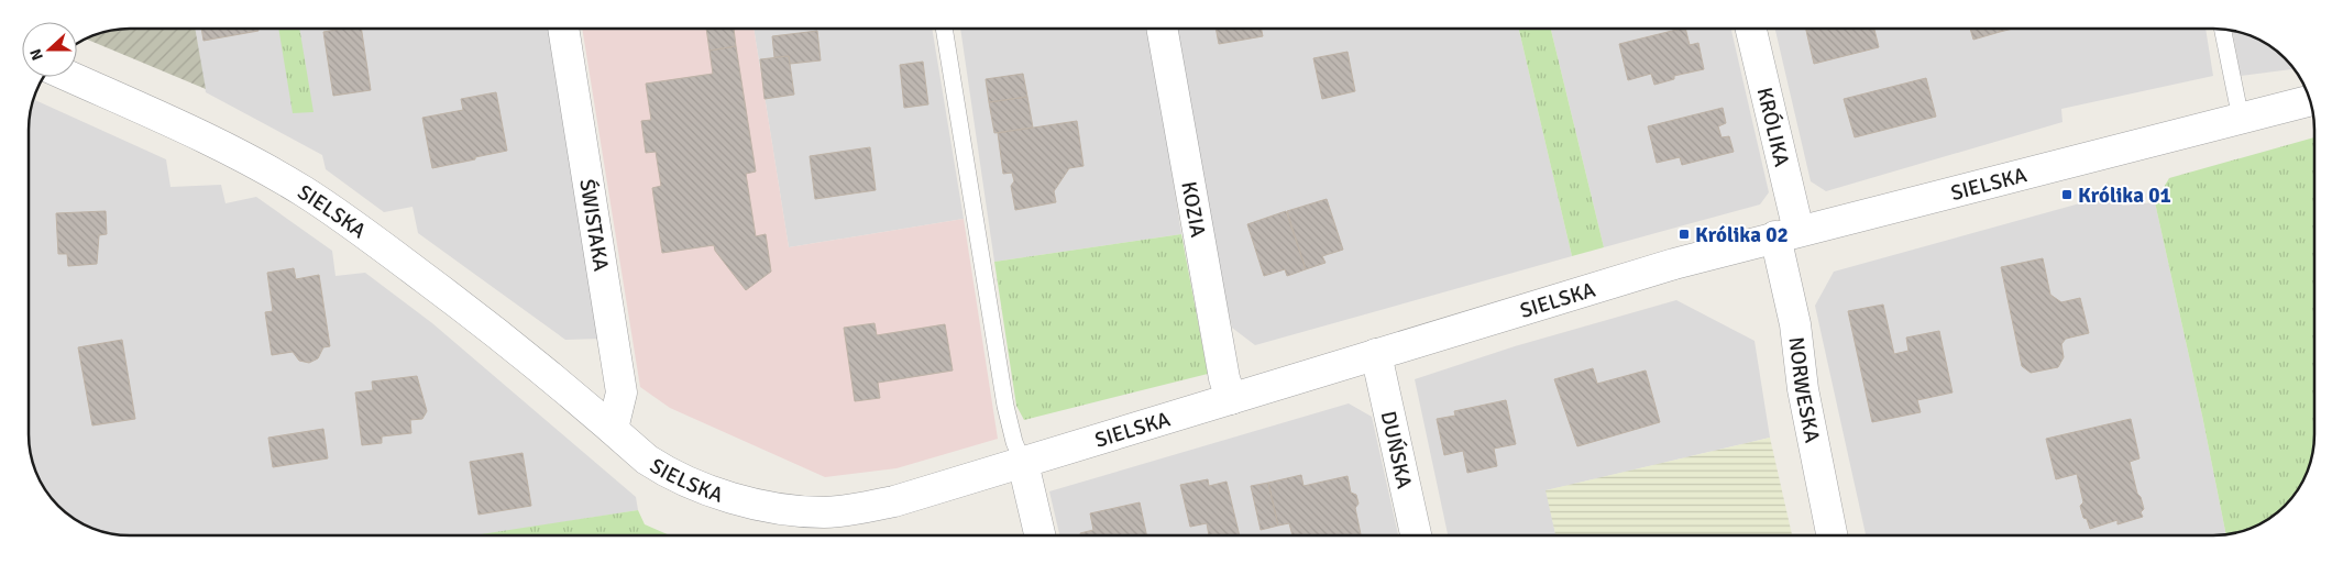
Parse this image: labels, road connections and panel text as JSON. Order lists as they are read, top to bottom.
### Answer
{
  "streets": {
    "street": [
      "KRÓLIKA",
      "SIELSKA",
      "KOZIA",
      "ŚWISTAKA",
      "NORWESKA",
      "DUŃSKA"
    ]
  },
  "crossings": [
    ["KRÓLIKA", "SIELSKA"],
    ["KRÓLIKA", "NORWESKA"],
    ["SIELSKA", "KOZIA"],
    ["SIELSKA", "ŚWISTAKA"],
    ["SIELSKA", "NORWESKA"],
    ["SIELSKA", "DUŃSKA"]
  ],
  "places": {
    "transit": ["Królika 01", "Królika 02"]
  },
  "north": "left"
}
